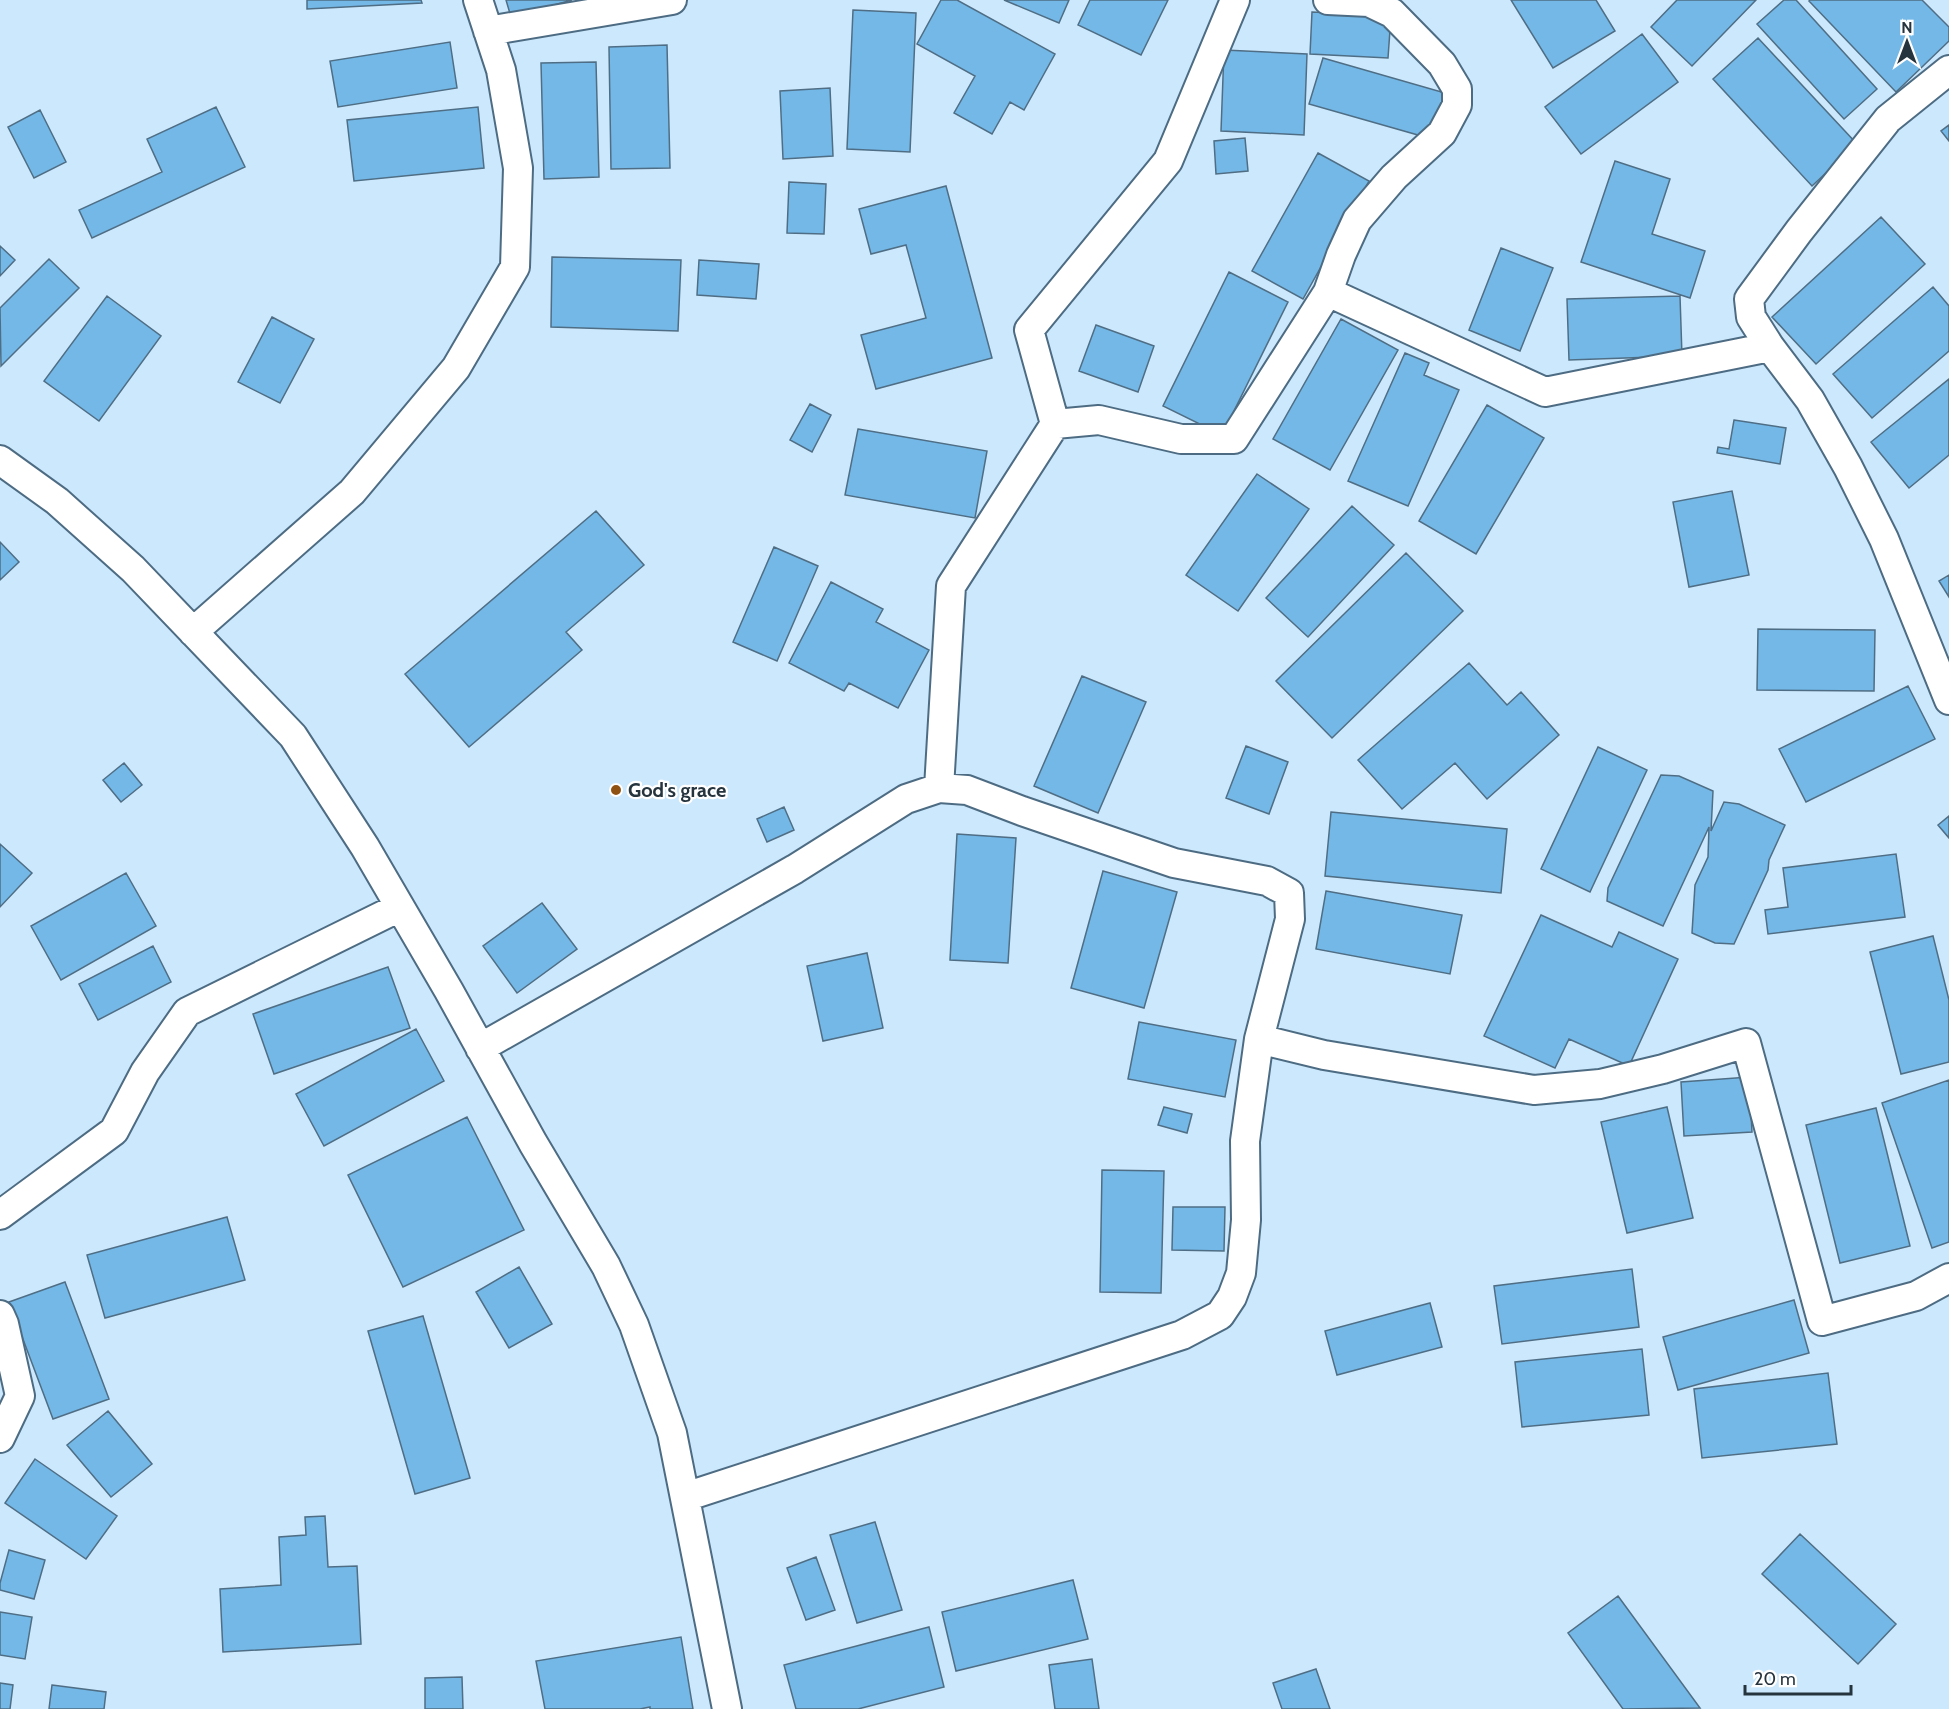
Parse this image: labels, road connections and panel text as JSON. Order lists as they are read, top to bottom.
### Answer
{
  "places": ["God's grace"],
  "scale_bar": "20 m",
  "north": "top"
}
